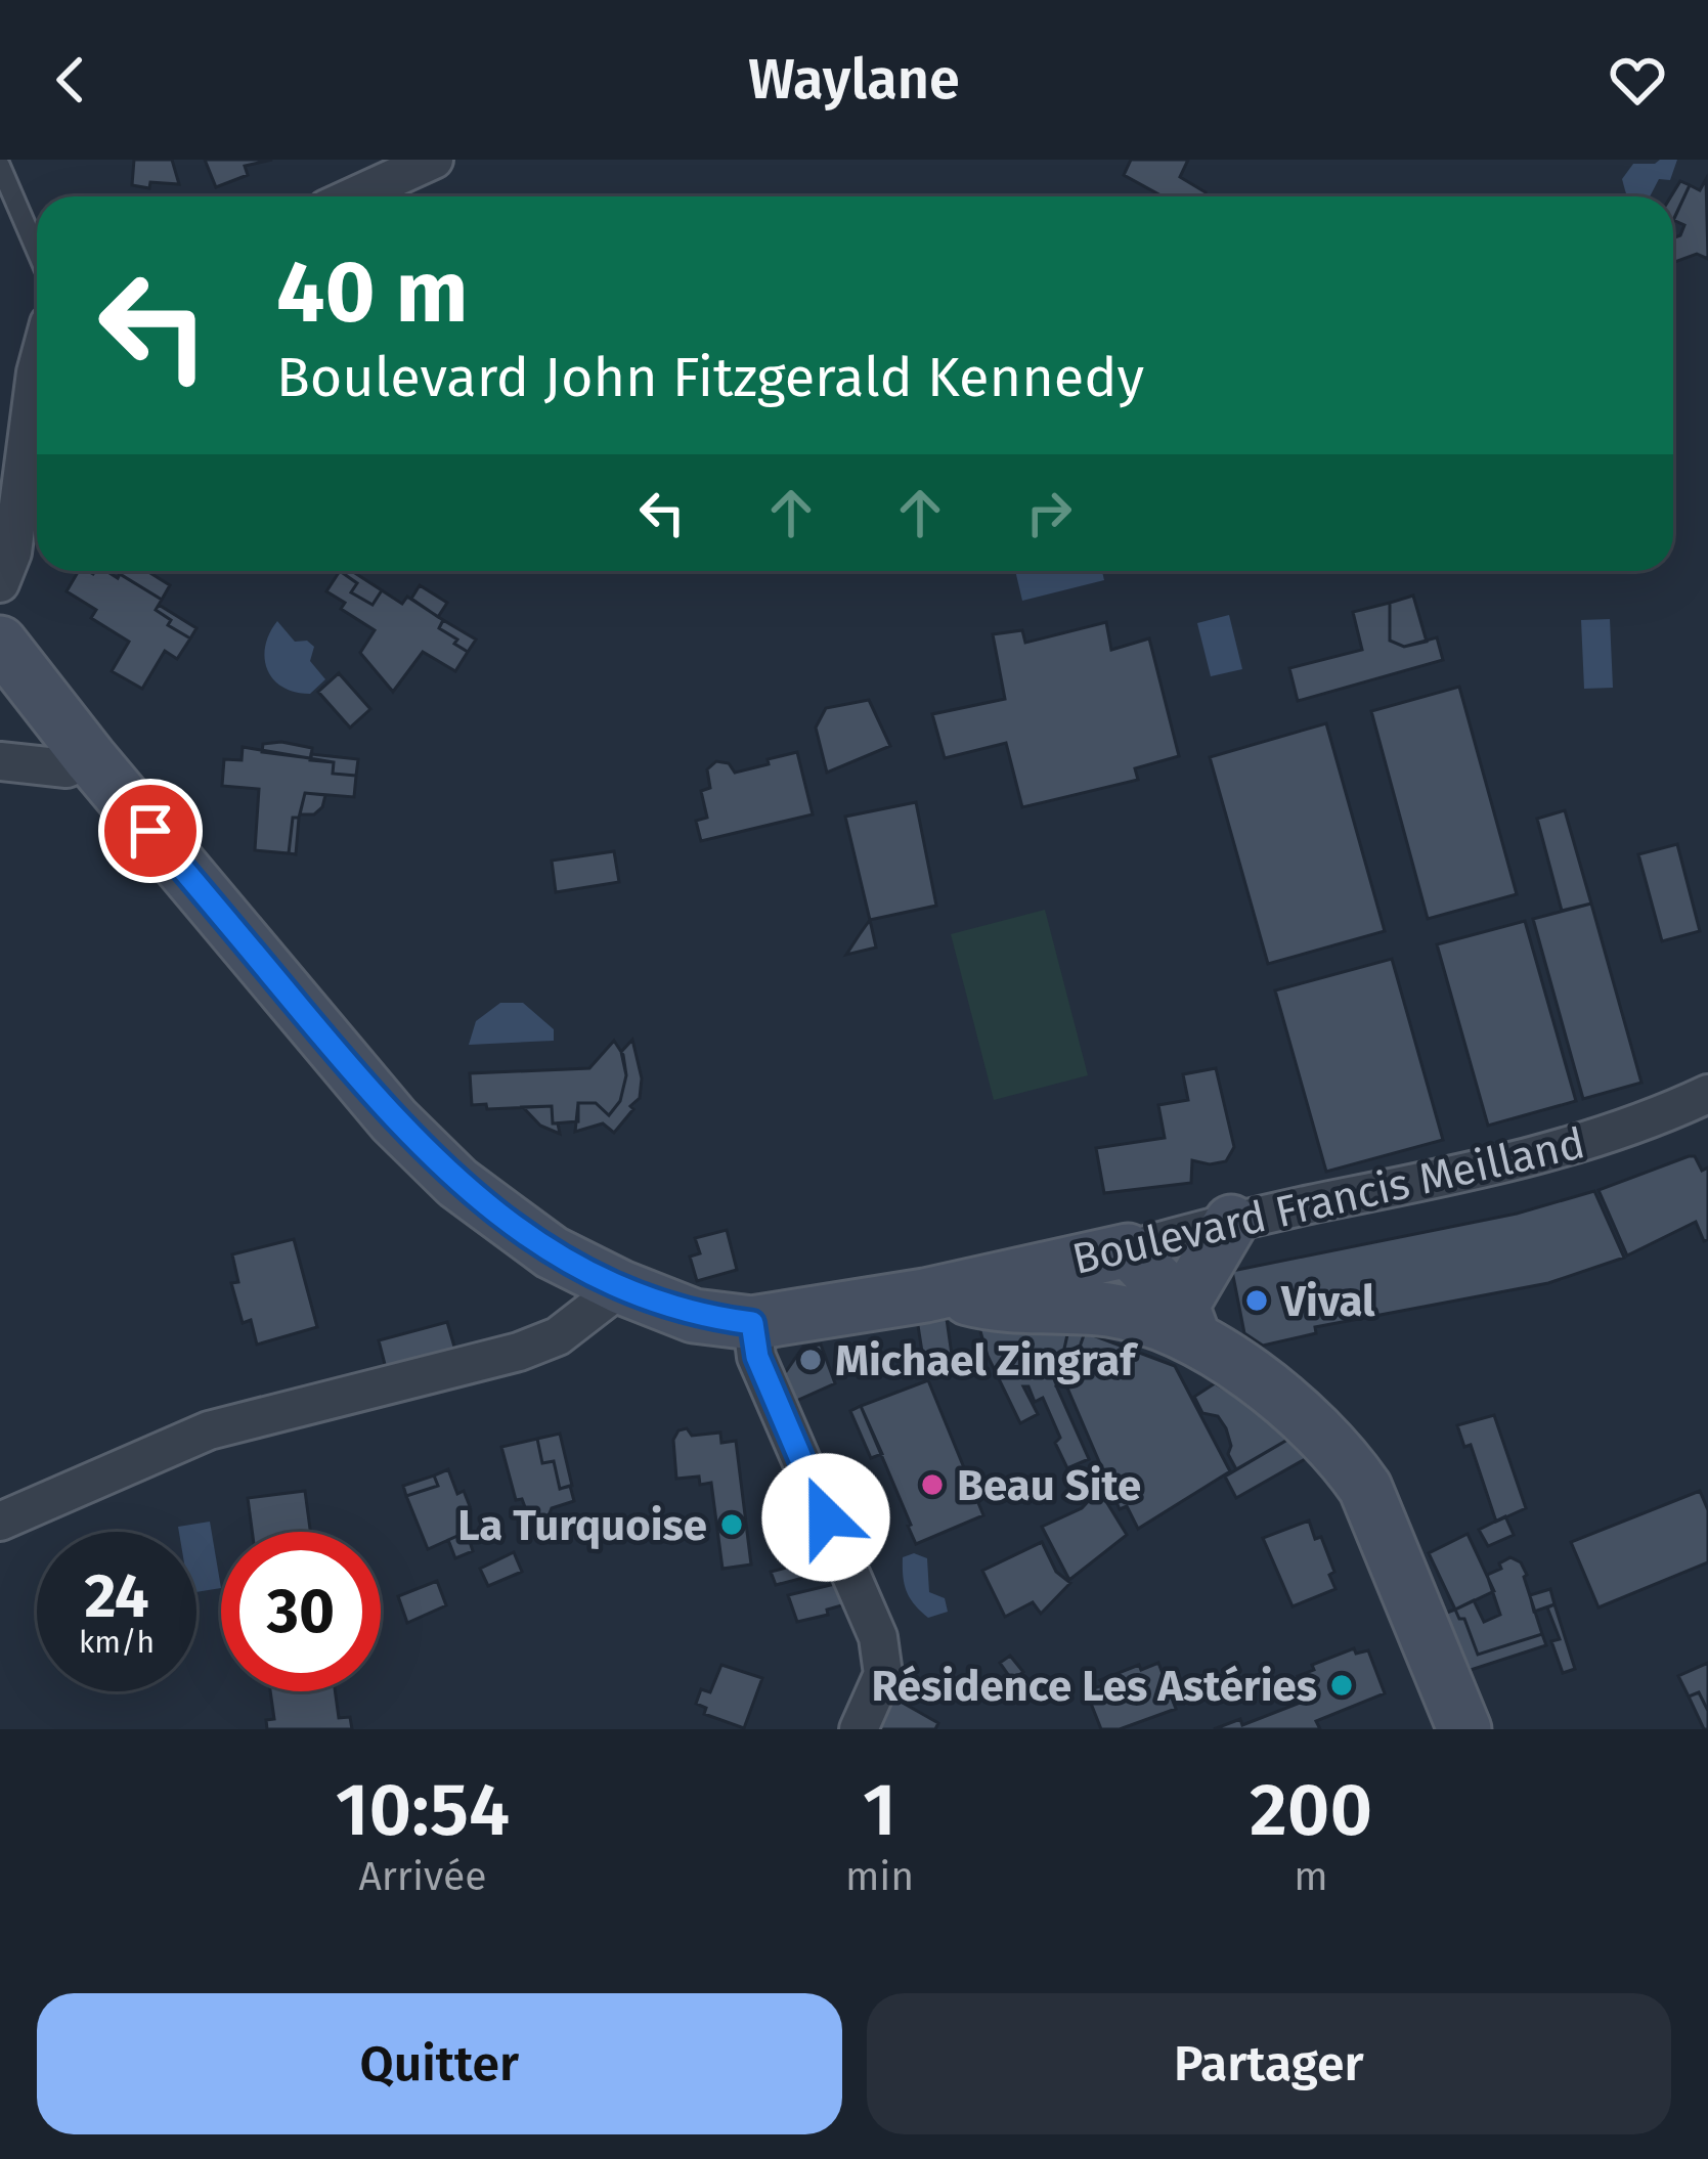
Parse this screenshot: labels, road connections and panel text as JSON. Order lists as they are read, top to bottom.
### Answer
{
  "streets": {
    "street": ["Boulevard Francis Meilland"]
  },
  "places": [
    "Vival",
    "Michael Zingraf",
    "Beau Site",
    "La Turquoise",
    "Résidence Les Astéries"
  ],
  "page": {
    "header": "Waylane",
    "turn": ["40 m", "Boulevard John Fitzgerald Kennedy"],
    "speed": "24 km/h",
    "limit": "30",
    "eta": [
      "10:54",
      "Arrivée",
      "1",
      "min",
      "200",
      "m"
    ],
    "buttons": ["Quitter", "Partager"]
  }
}
